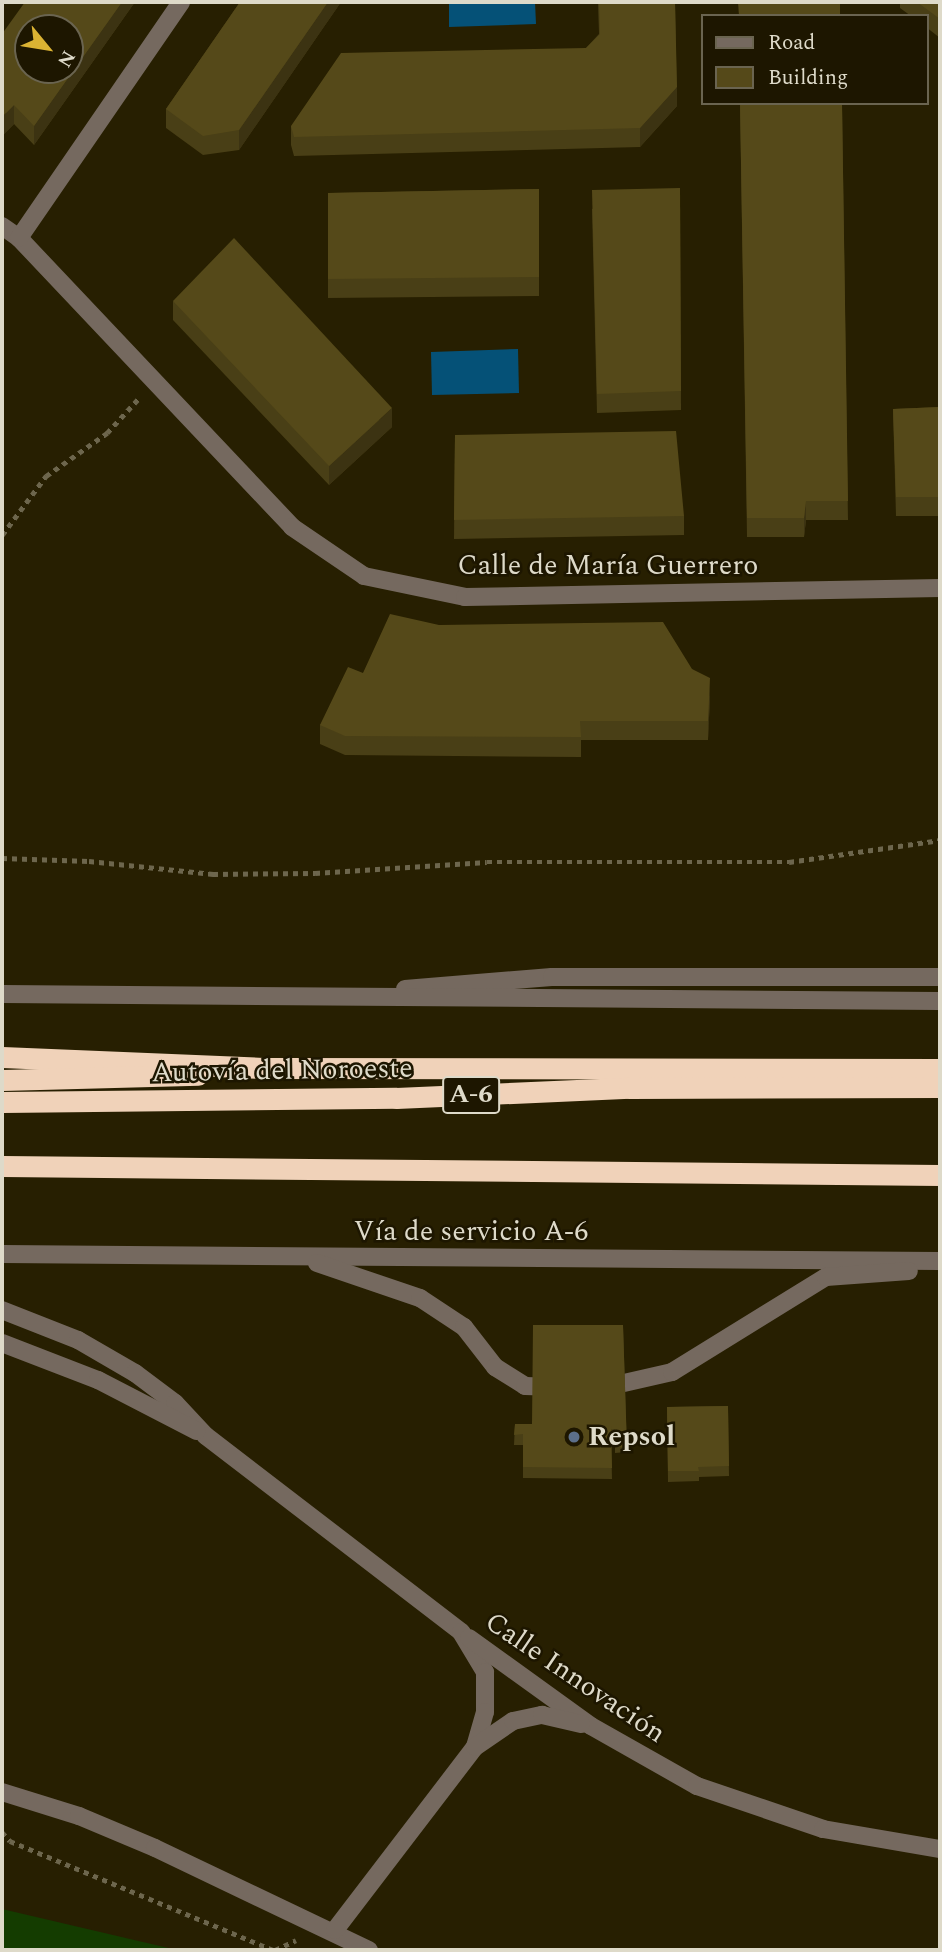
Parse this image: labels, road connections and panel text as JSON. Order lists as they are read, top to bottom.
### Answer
{
  "streets": {
    "highway": ["Autovía del Noroeste", "A-6"],
    "street": ["Calle de María Guerrero", "Vía de servicio A-6", "Calle Innovación"]
  },
  "places": ["Repsol"],
  "legend": ["Road", "Building"],
  "north": "bottom right"
}
